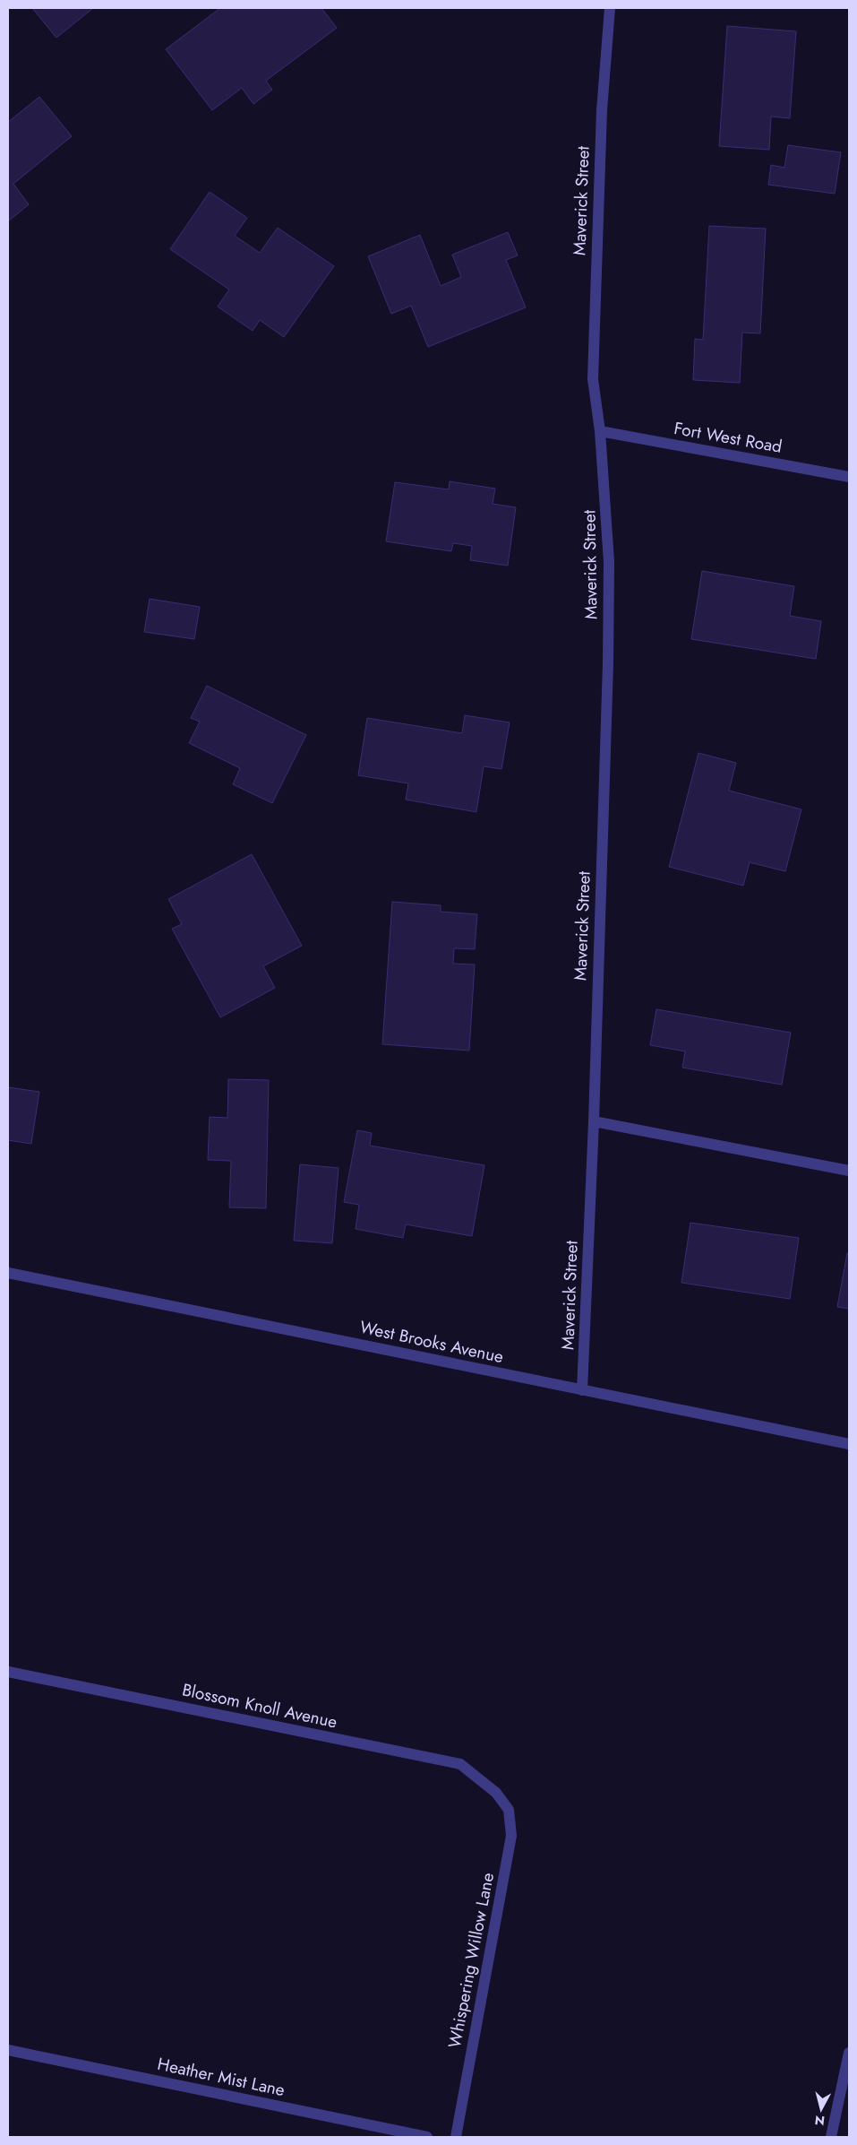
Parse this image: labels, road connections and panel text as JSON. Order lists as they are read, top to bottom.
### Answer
{
  "streets": {
    "street": [
      "Maverick Street",
      "Fort West Road",
      "West Brooks Avenue",
      "Blossom Knoll Avenue",
      "Whispering Willow Lane",
      "Heather Mist Lane"
    ]
  },
  "crossings": [
    ["Maverick Street", "Fort West Road"],
    ["Maverick Street", "West Brooks Avenue"],
    ["Blossom Knoll Avenue", "Whispering Willow Lane"]
  ],
  "north": "bottom"
}
